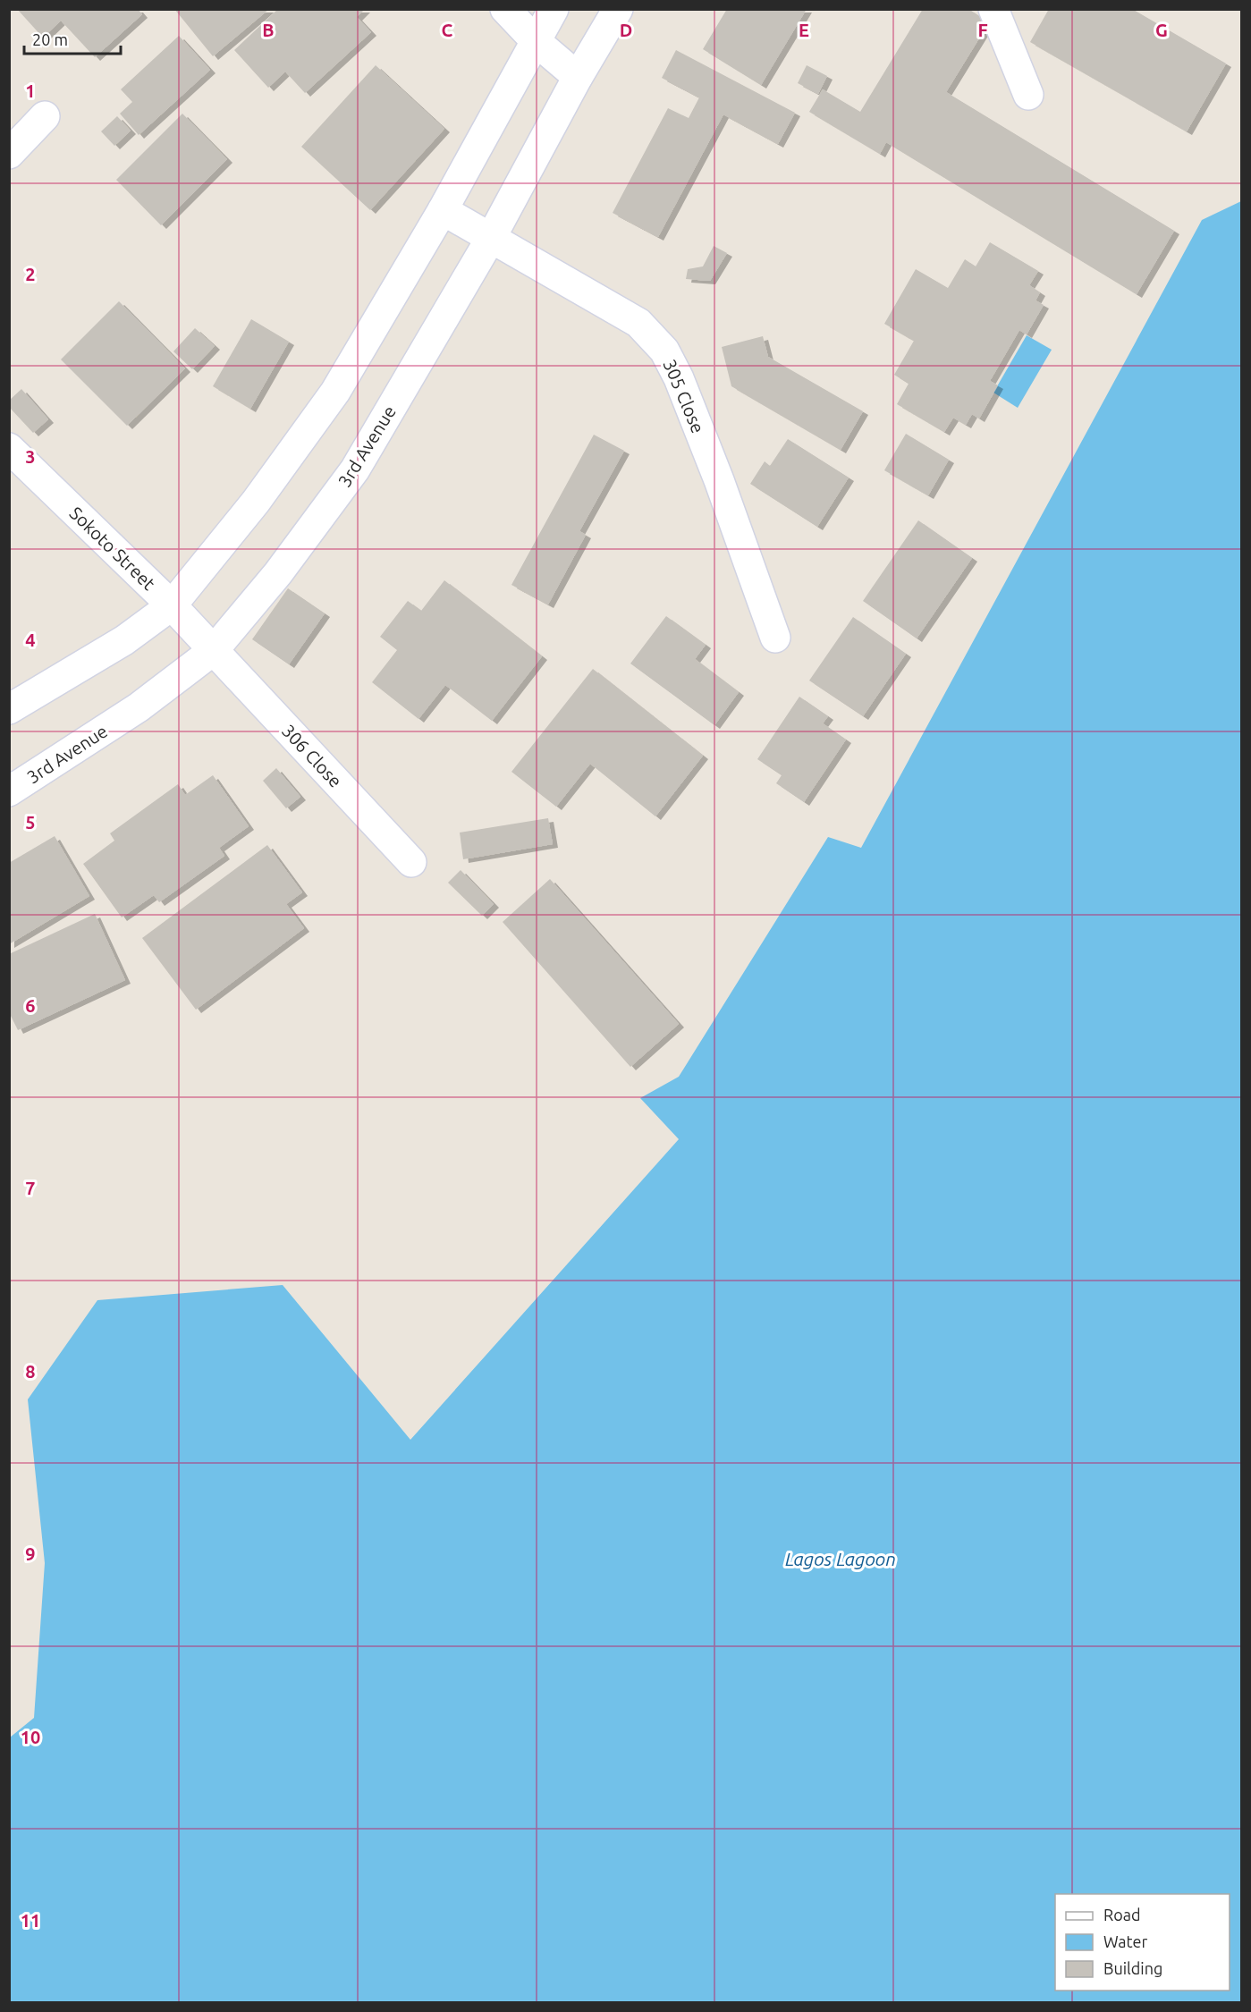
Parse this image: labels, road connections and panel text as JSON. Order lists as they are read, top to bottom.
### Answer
{
  "streets": {
    "street": [
      "305 Close",
      "3rd Avenue",
      "Sokoto Street",
      "306 Close"
    ]
  },
  "crossings": [
    ["305 Close", "3rd Avenue"],
    ["3rd Avenue", "Sokoto Street"],
    ["3rd Avenue", "306 Close"],
    ["Sokoto Street", "306 Close"]
  ],
  "water": ["Lagos Lagoon"],
  "legend": ["Road", "Water", "Building"],
  "scale_bar": "20 m",
  "grid": {
    "columns": [
      "B",
      "C",
      "D",
      "E",
      "F",
      "G"
    ],
    "rows": [
      "1",
      "2",
      "3",
      "4",
      "5",
      "6",
      "7",
      "8",
      "9",
      "10",
      "11"
    ]
  }
}
